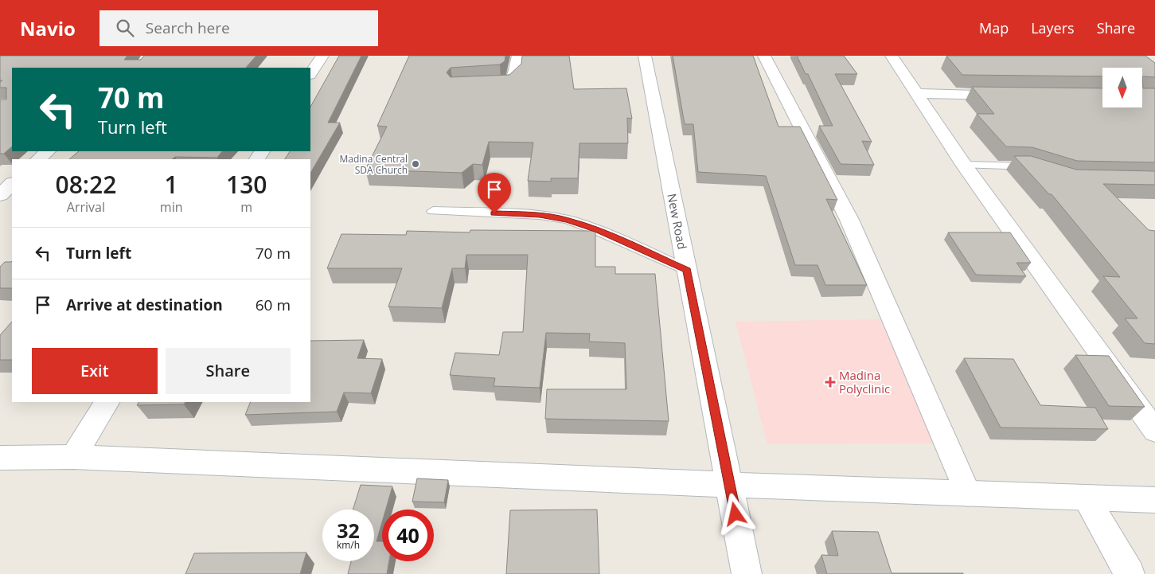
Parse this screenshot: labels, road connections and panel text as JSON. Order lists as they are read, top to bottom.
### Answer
{
  "streets": {
    "street": ["New Road"]
  },
  "places": {
    "other": ["Madina Central SDA Church"],
    "health": ["Madina Polyclinic"]
  },
  "north": "bottom",
  "page": {
    "header": "Navio",
    "search": "Search here",
    "nav": ["Map", "Layers", "Share"],
    "turn": ["70 m", "Turn left"],
    "eta": [
      "08:22",
      "Arrival",
      "1",
      "min",
      "130",
      "m"
    ],
    "list": [
      {
        "name": "Turn left",
        "value": "70 m"
      },
      {
        "name": "Arrive at destination",
        "value": "60 m"
      }
    ],
    "buttons": ["Exit", "Share"],
    "speed": "32 km/h",
    "limit": "40"
  }
}
